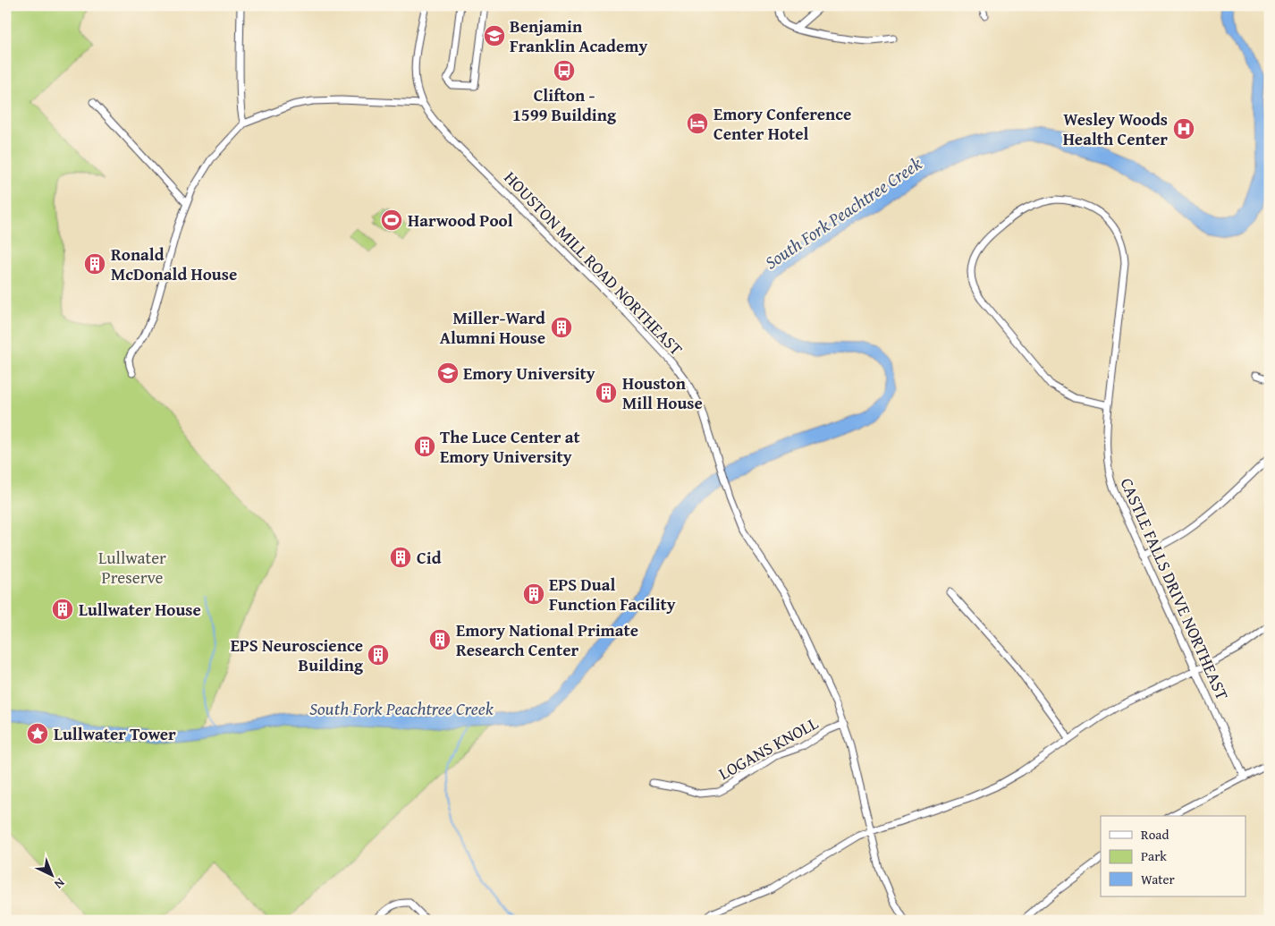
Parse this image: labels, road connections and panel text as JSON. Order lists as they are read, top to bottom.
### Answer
{
  "streets": {
    "street": ["HOUSTON MILL ROAD NORTHEAST", "CASTLE FALLS DRIVE NORTHEAST", "LOGANS KNOLL"]
  },
  "crossings": [
    ["HOUSTON MILL ROAD NORTHEAST", "LOGANS KNOLL"]
  ],
  "water": ["South Fork Peachtree Creek"],
  "parks": ["Lullwater Preserve"],
  "places": {
    "school or university": ["Benjamin Franklin Academy", "Emory University"],
    "bus stop": ["Clifton - 1599 Building"],
    "hotel": ["Emory Conference Center Hotel"],
    "hospital": ["Wesley Woods Health Center"],
    "sports": ["Harwood Pool"],
    "building": [
      "Ronald McDonald House",
      "Miller-Ward Alumni House",
      "Houston Mill House",
      "The Luce Center at Emory University",
      "Cid",
      "EPS Dual Function Facility",
      "Lullwater House",
      "Emory National Primate Research Center",
      "EPS Neuroscience Building"
    ],
    "place": ["Lullwater Tower"]
  },
  "legend": ["Road", "Park", "Water"],
  "north": "bottom right"
}
